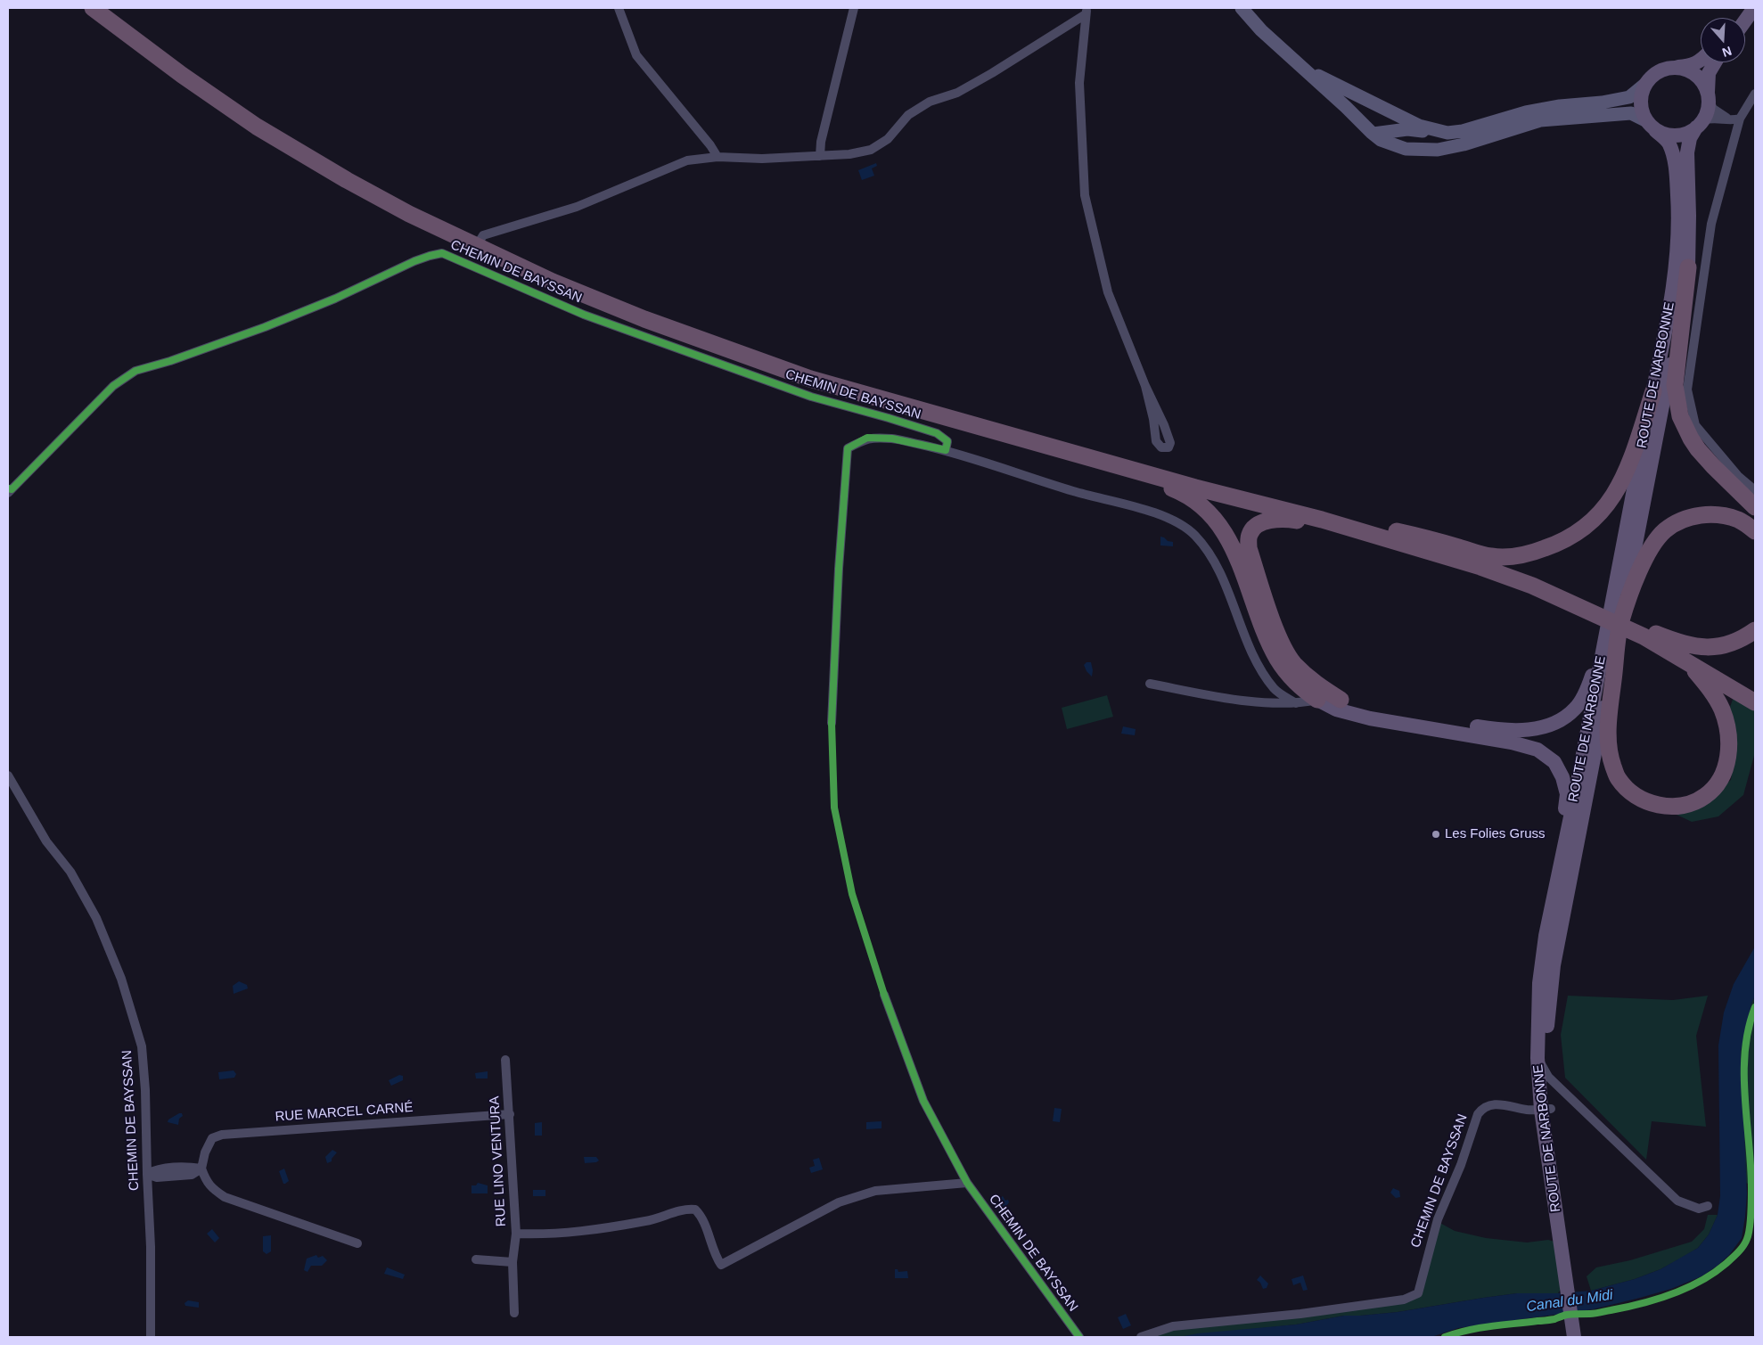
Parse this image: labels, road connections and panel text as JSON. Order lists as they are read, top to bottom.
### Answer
{
  "streets": {
    "main road": ["ROUTE DE NARBONNE"],
    "street": ["CHEMIN DE BAYSSAN", "RUE MARCEL CARNÉ", "RUE LINO VENTURA"]
  },
  "crossings": [
    ["CHEMIN DE BAYSSAN", "ROUTE DE NARBONNE"],
    ["RUE MARCEL CARNÉ", "RUE LINO VENTURA"]
  ],
  "water": ["Canal du Midi"],
  "places": ["Les Folies Gruss"],
  "north": "bottom"
}
